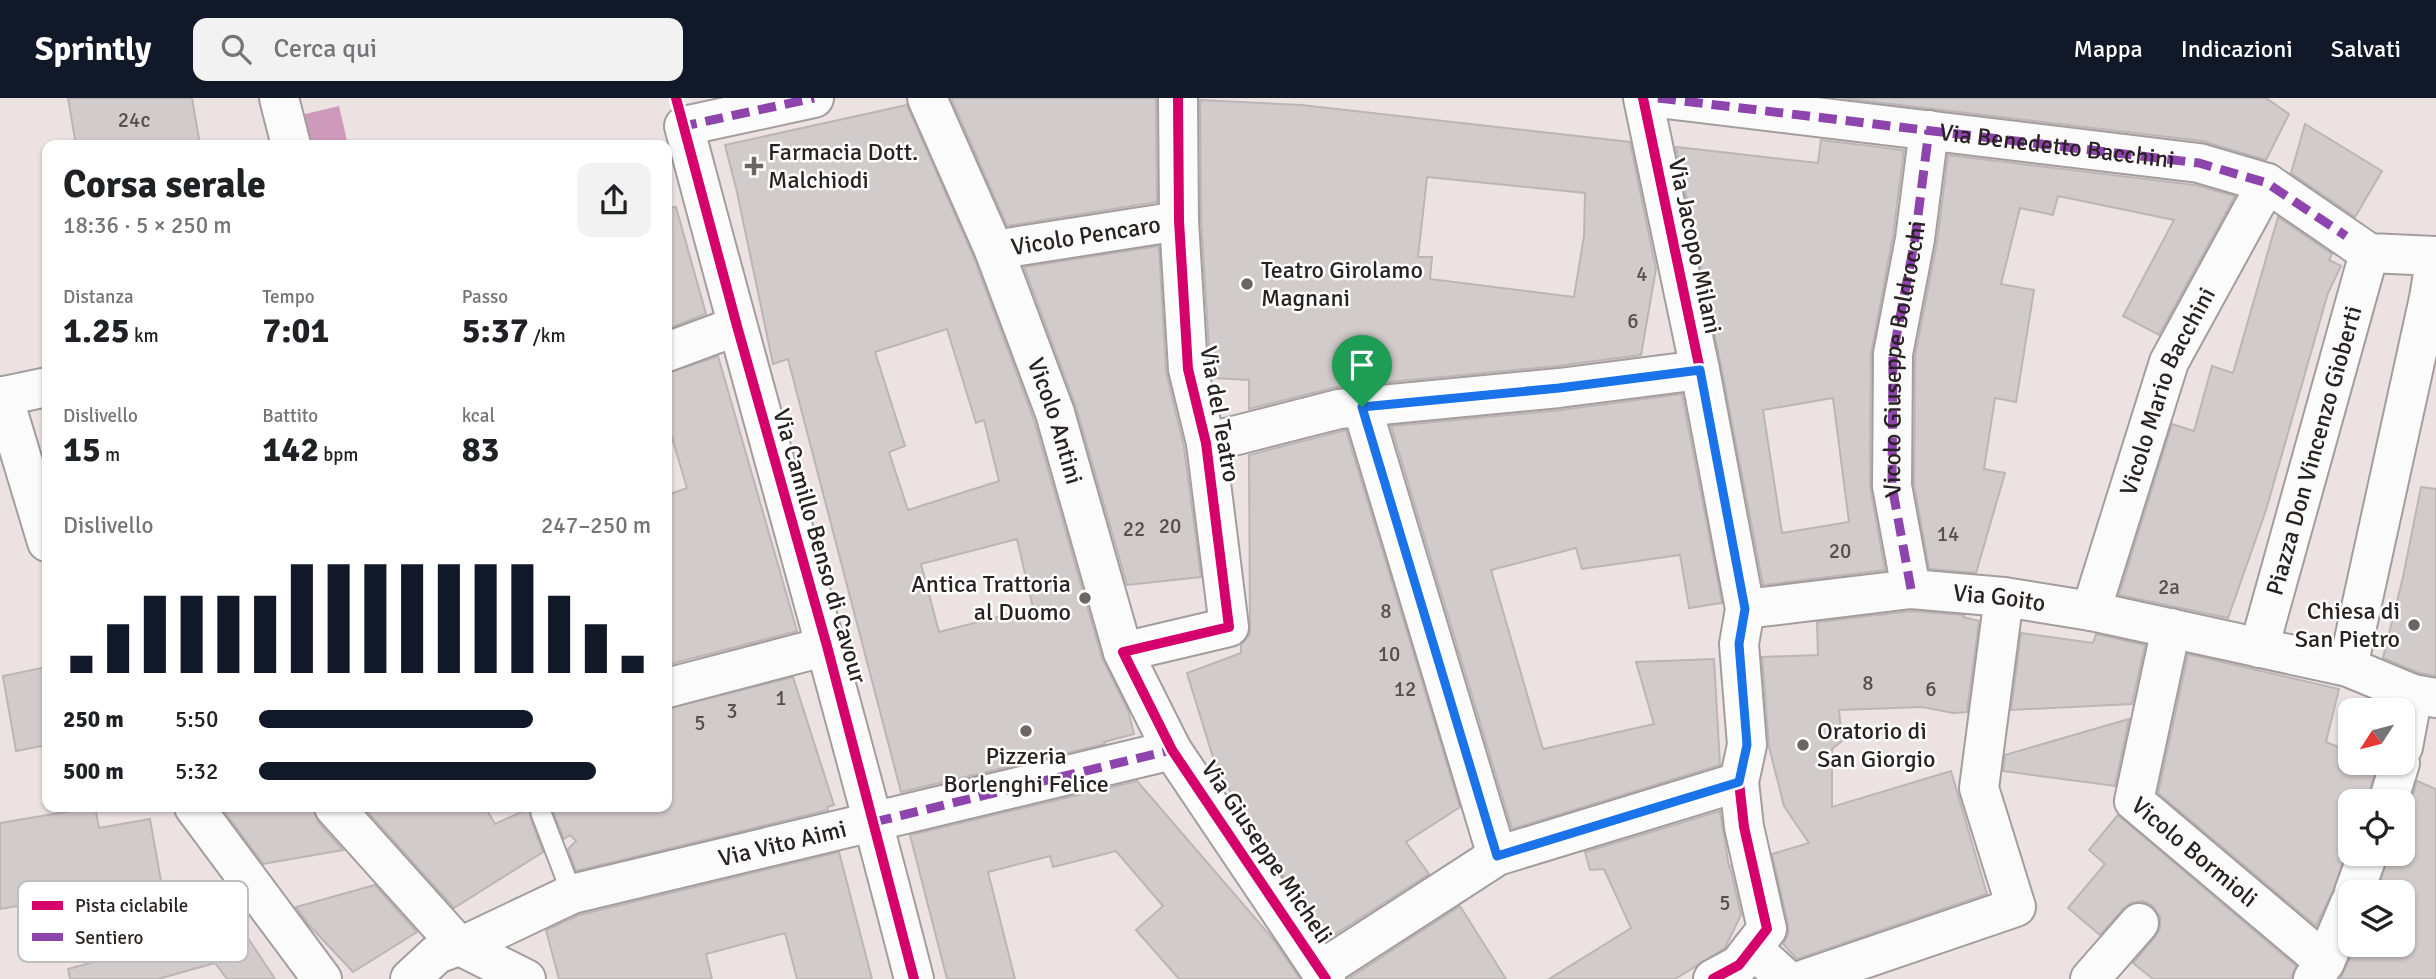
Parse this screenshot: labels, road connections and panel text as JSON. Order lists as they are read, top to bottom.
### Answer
{
  "streets": {
    "street": [
      "Via Benedetto Bacchini",
      "Vicolo Pencaro",
      "Via Jacopo Milani",
      "Vicolo Giuseppe Boldrocchi",
      "Vicolo Mario Bacchini",
      "Via del Teatro",
      "Vicolo Antini",
      "Piazza Don Vincenzo Gioberti",
      "Via Camillo Benso di Cavour",
      "Via Goito",
      "Via Vito Aimi",
      "Vicolo Bormioli",
      "Via Giuseppe Micheli"
    ]
  },
  "crossings": [
    ["Via Benedetto Bacchini", "Vicolo Giuseppe Boldrocchi"],
    ["Via Benedetto Bacchini", "Vicolo Mario Bacchini"],
    ["Via Benedetto Bacchini", "Piazza Don Vincenzo Gioberti"],
    ["Vicolo Pencaro", "Via del Teatro"],
    ["Vicolo Pencaro", "Vicolo Antini"],
    ["Via Jacopo Milani", "Via Goito"],
    ["Vicolo Giuseppe Boldrocchi", "Via Goito"],
    ["Vicolo Mario Bacchini", "Via Goito"],
    ["Via del Teatro", "Vicolo Antini"],
    ["Vicolo Antini", "Via Vito Aimi"],
    ["Vicolo Antini", "Via Giuseppe Micheli"],
    ["Via Camillo Benso di Cavour", "Via Vito Aimi"],
    ["Via Goito", "Vicolo Bormioli"],
    ["Via Vito Aimi", "Via Giuseppe Micheli"]
  ],
  "places": {
    "health": ["Farmacia Dott. Malchiodi"],
    "other": [
      "Teatro Girolamo Magnani",
      "Antica Trattoria al Duomo",
      "Chiesa di San Pietro",
      "Pizzeria Borlenghi Felice",
      "Oratorio di San Giorgio"
    ]
  },
  "house_numbers": [
    "24c",
    "4",
    "6",
    "20",
    "22",
    "14",
    "20",
    "2a",
    "8",
    "10",
    "8",
    "12",
    "6",
    "1",
    "3",
    "5",
    "5"
  ],
  "legend": ["Pista ciclabile", "Sentiero"],
  "north": "bottom left",
  "page": {
    "header": "Sprintly",
    "search": "Cerca qui",
    "nav": ["Mappa", "Indicazioni", "Salvati"],
    "heading": ["Corsa serale", "18:36 · 5 × 250 m"],
    "stats": [
      ["Distanza", "1.25 km"],
      ["Tempo", "7:01"],
      ["Passo", "5:37 /km"],
      ["Dislivello", "15 m"],
      ["Battito", "142 bpm"],
      ["kcal", "83"]
    ],
    "chart": ["Dislivello", "247–250 m"],
    "list": [
      {
        "name": "250 m",
        "note": "5:50"
      },
      {
        "name": "500 m",
        "note": "5:32"
      }
    ]
  }
}
